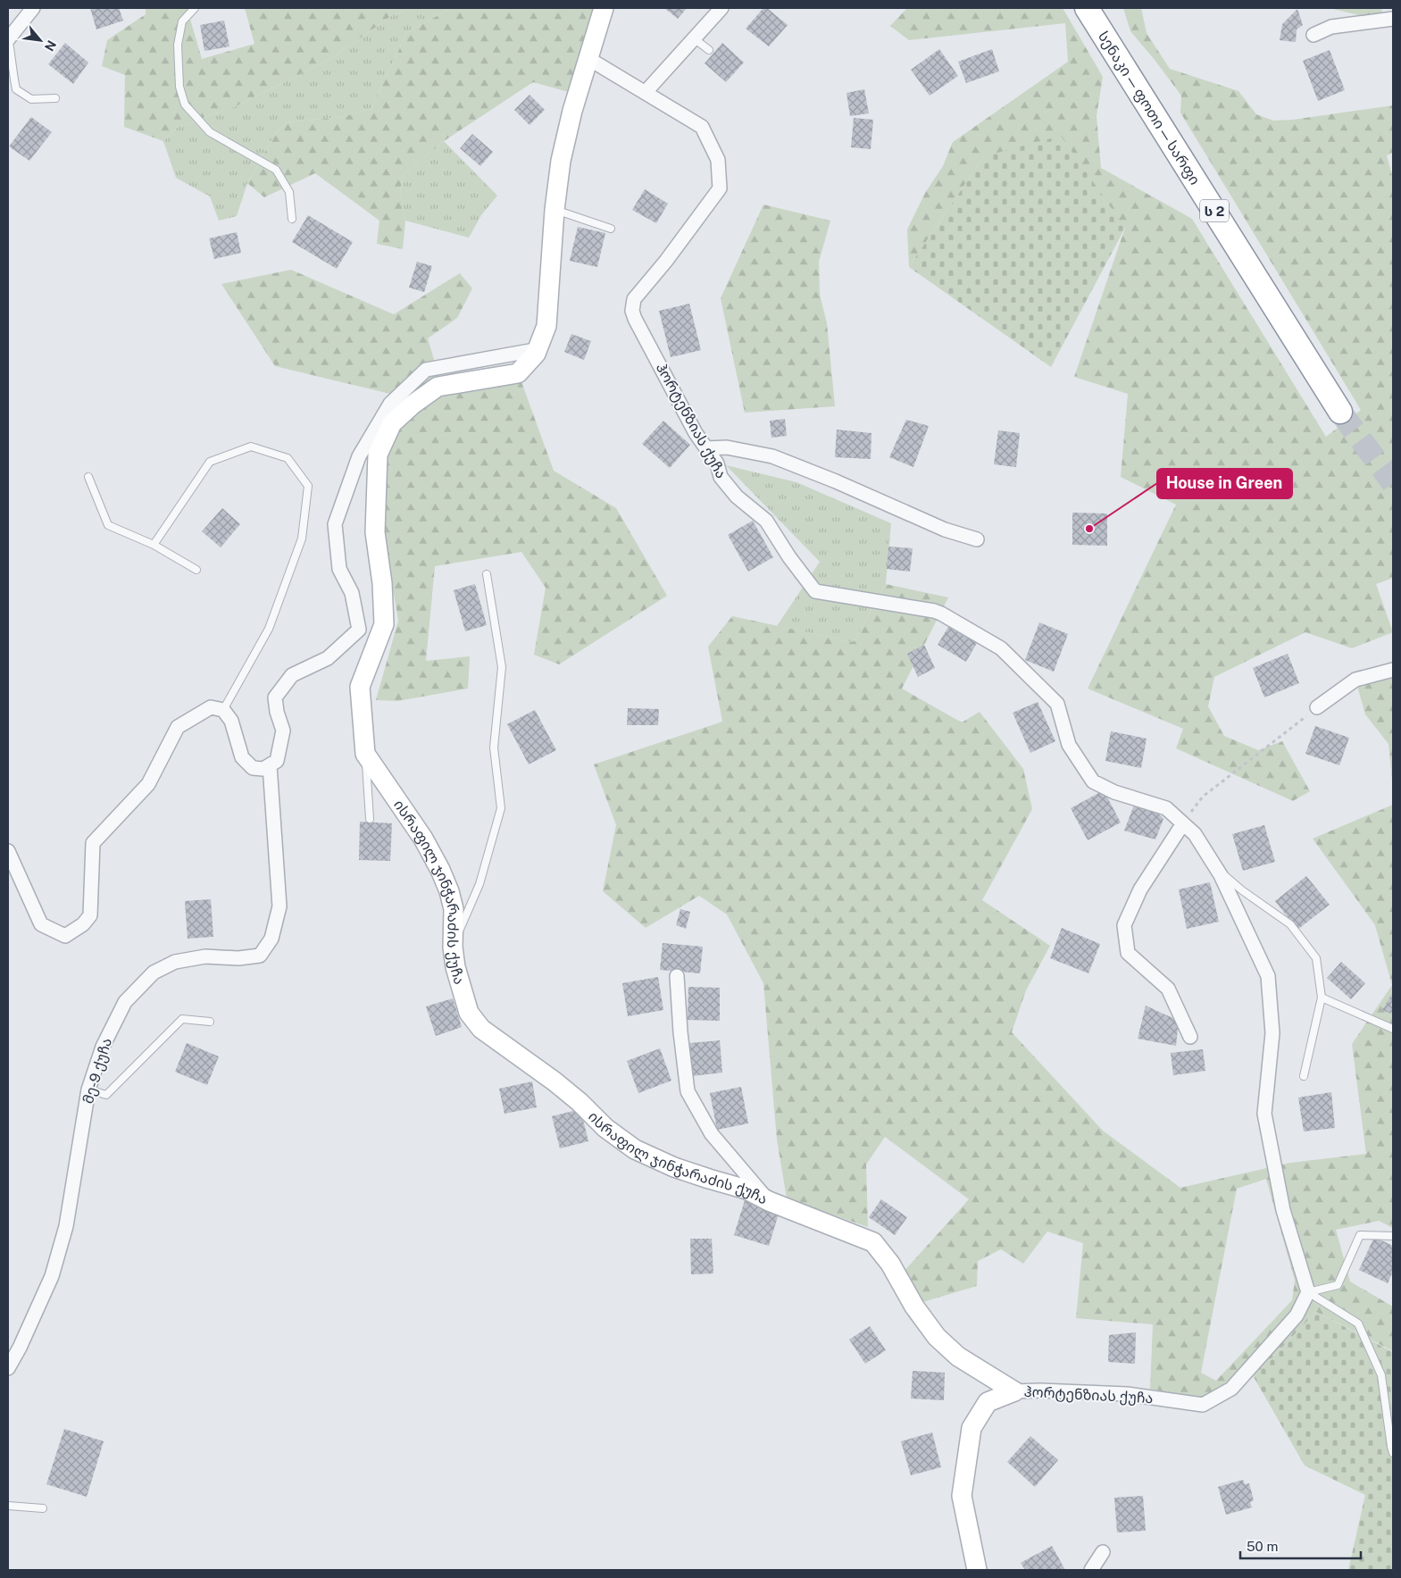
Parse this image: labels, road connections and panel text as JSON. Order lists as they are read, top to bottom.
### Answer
{
  "streets": {
    "highway": ["სენაკი — ფოთი — სარფი", "ს 2"],
    "street": ["ჰორტენზიას ქუჩა", "ისრაფილ ჯინჭარაძის ქუჩა", "მე-9 ქუჩა"]
  },
  "crossings": [
    ["ჰორტენზიას ქუჩა", "ისრაფილ ჯინჭარაძის ქუჩა"]
  ],
  "places": ["House in Green"],
  "scale_bar": "50 m",
  "north": "bottom right"
}
